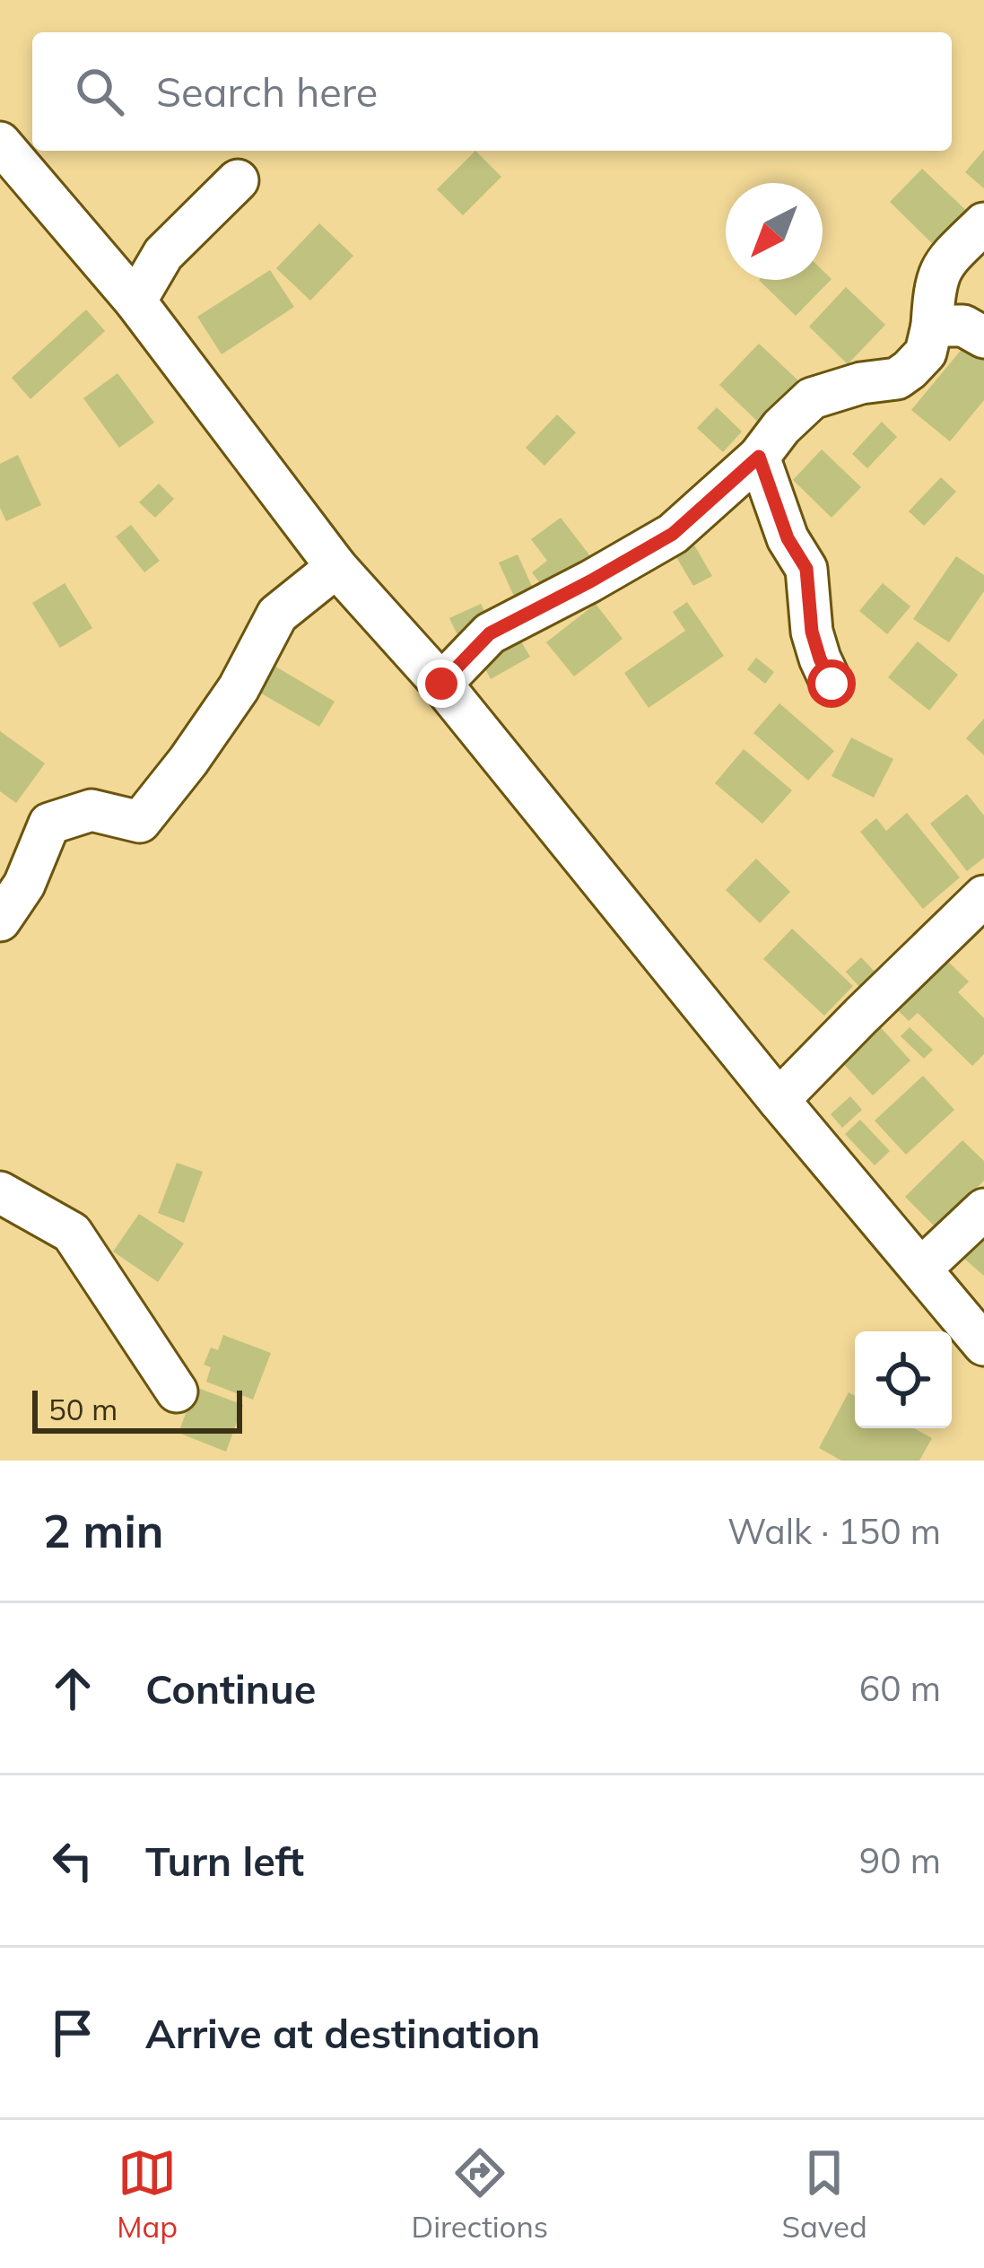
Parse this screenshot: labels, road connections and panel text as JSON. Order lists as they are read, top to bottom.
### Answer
{
  "scale_bar": "50 m",
  "north": "bottom left",
  "page": {
    "search": "Search here",
    "scale": "50 m",
    "heading": ["2 min", "Walk · 150 m"],
    "list": [
      ["Continue", "60 m"],
      ["Turn left", "90 m"],
      "Arrive at destination"
    ],
    "nav": ["Map", "Directions", "Saved"]
  }
}
